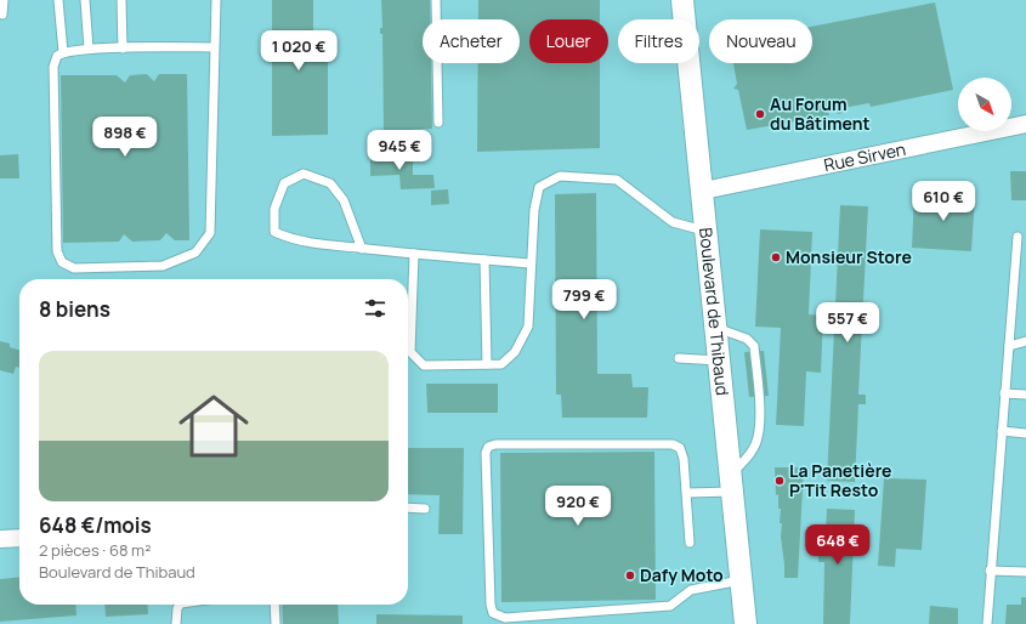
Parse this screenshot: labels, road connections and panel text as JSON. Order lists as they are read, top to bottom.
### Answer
{
  "streets": {
    "street": ["Rue Sirven", "Boulevard de Thibaud"]
  },
  "crossings": [
    ["Rue Sirven", "Boulevard de Thibaud"]
  ],
  "places": [
    "Au Forum du Bâtiment",
    "Monsieur Store",
    "La Panetière P'Tit Resto",
    "Dafy Moto"
  ],
  "north": "bottom right",
  "page": {
    "chip": [
      "Acheter",
      "Louer",
      "Filtres",
      "Nouveau"
    ],
    "price": [
      "1 020 €",
      "898 €",
      "945 €",
      "610 €",
      "799 €",
      "557 €",
      "920 €",
      "648 €"
    ],
    "heading": "8 biens",
    "list": [
      {
        "name": "648 €/mois",
        "note": "2 pièces · 68 m² · Boulevard de Thibaud"
      }
    ]
  }
}
